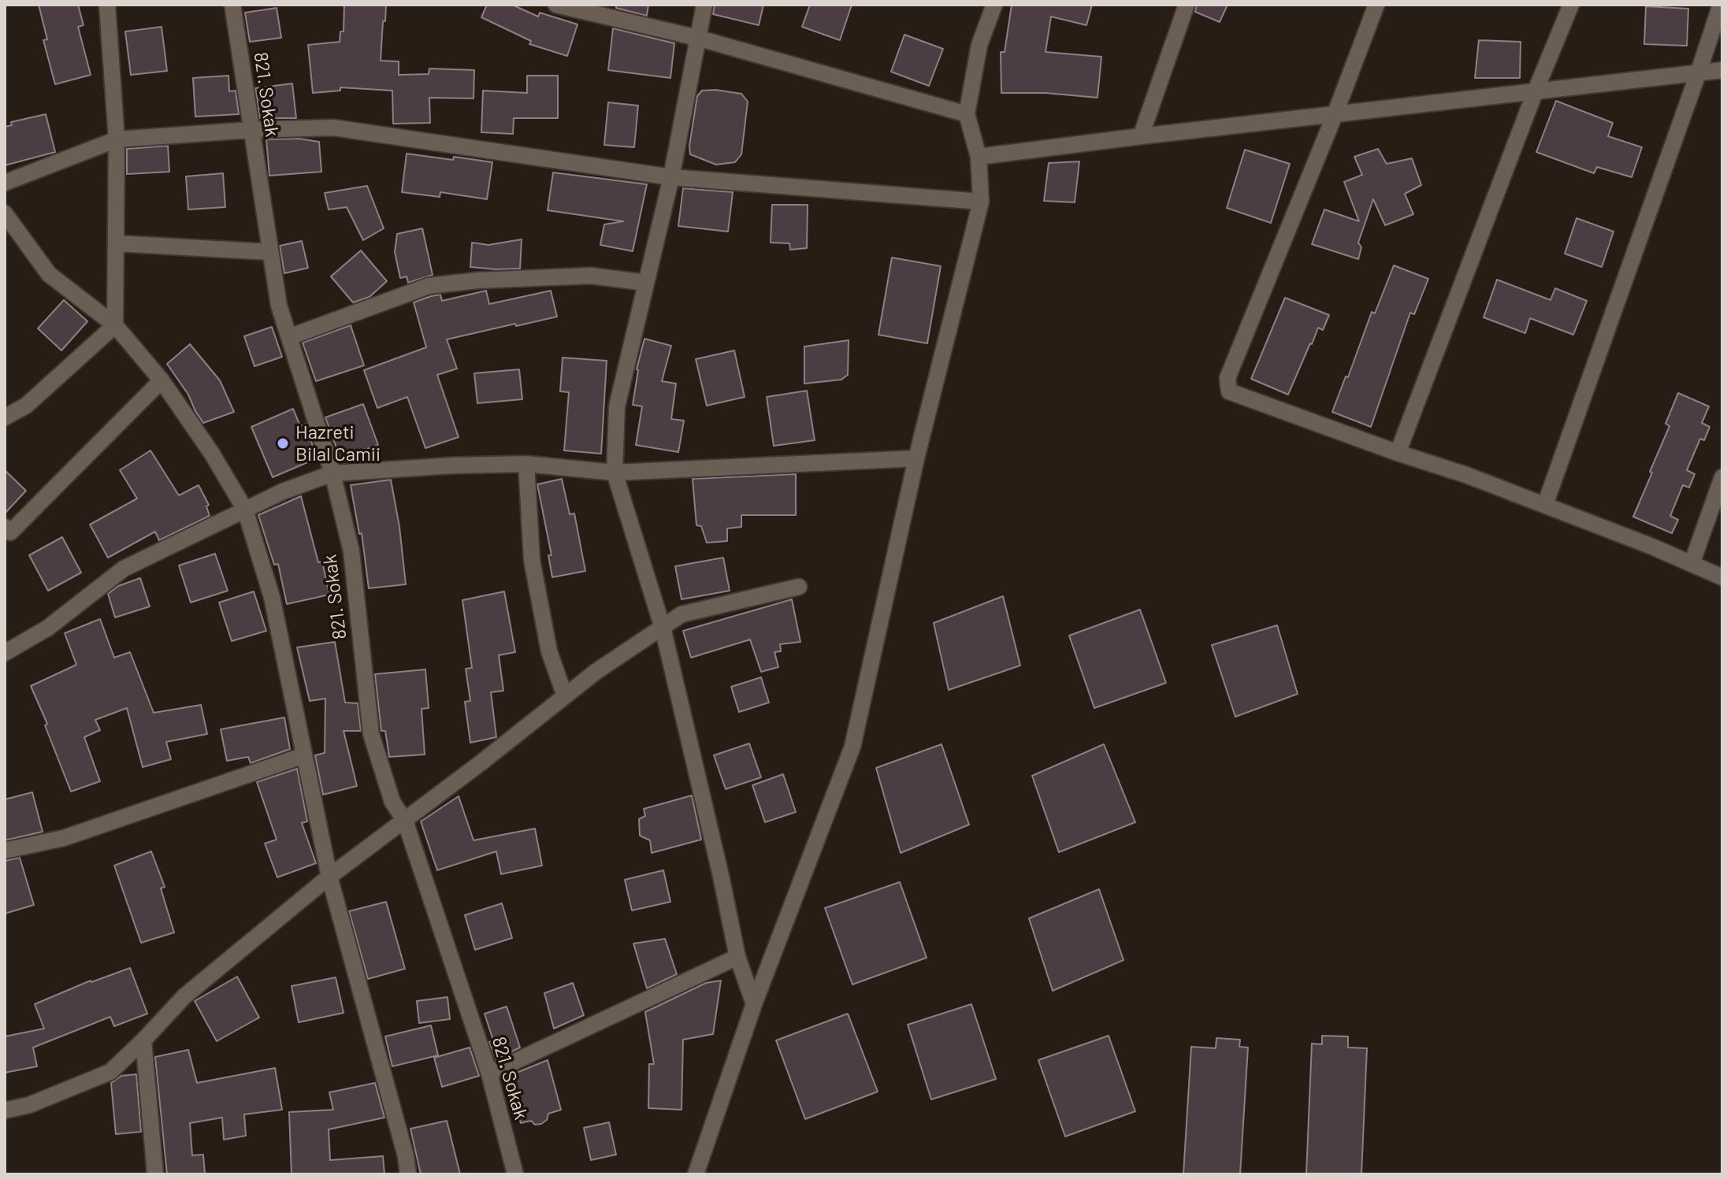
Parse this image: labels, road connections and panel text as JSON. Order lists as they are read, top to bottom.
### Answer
{
  "streets": {
    "street": ["821. Sokak"]
  },
  "places": ["Hazreti Bilal Camii"]
}
